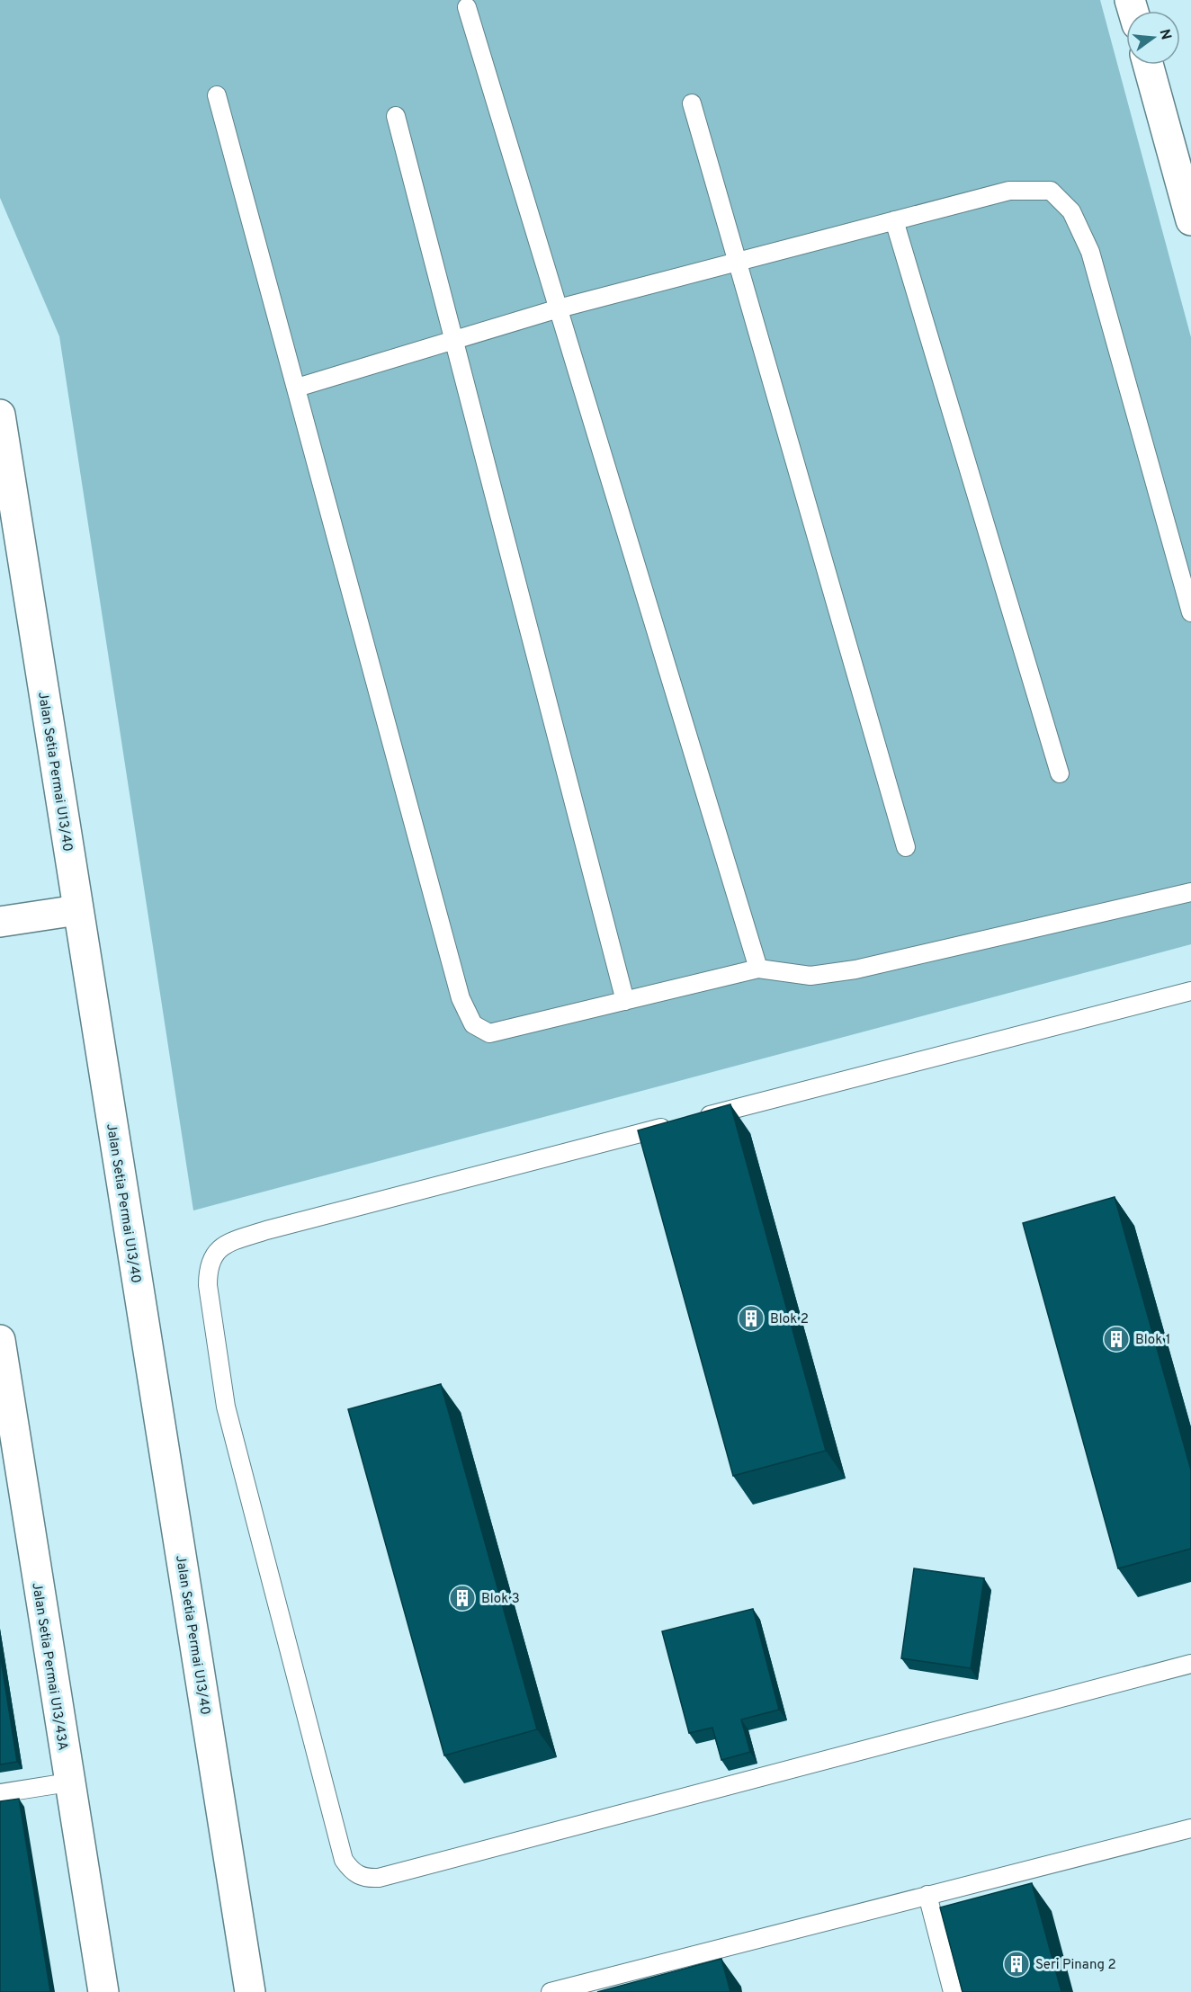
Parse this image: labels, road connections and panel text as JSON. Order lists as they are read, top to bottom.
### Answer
{
  "streets": {
    "street": ["Jalan Setia Permai U13/40", "Jalan Setia Permai U13/43A"]
  },
  "places": {
    "building": [
      "Blok 2",
      "Blok 1",
      "Blok 3",
      "Seri Pinang 2"
    ]
  },
  "north": "right"
}
